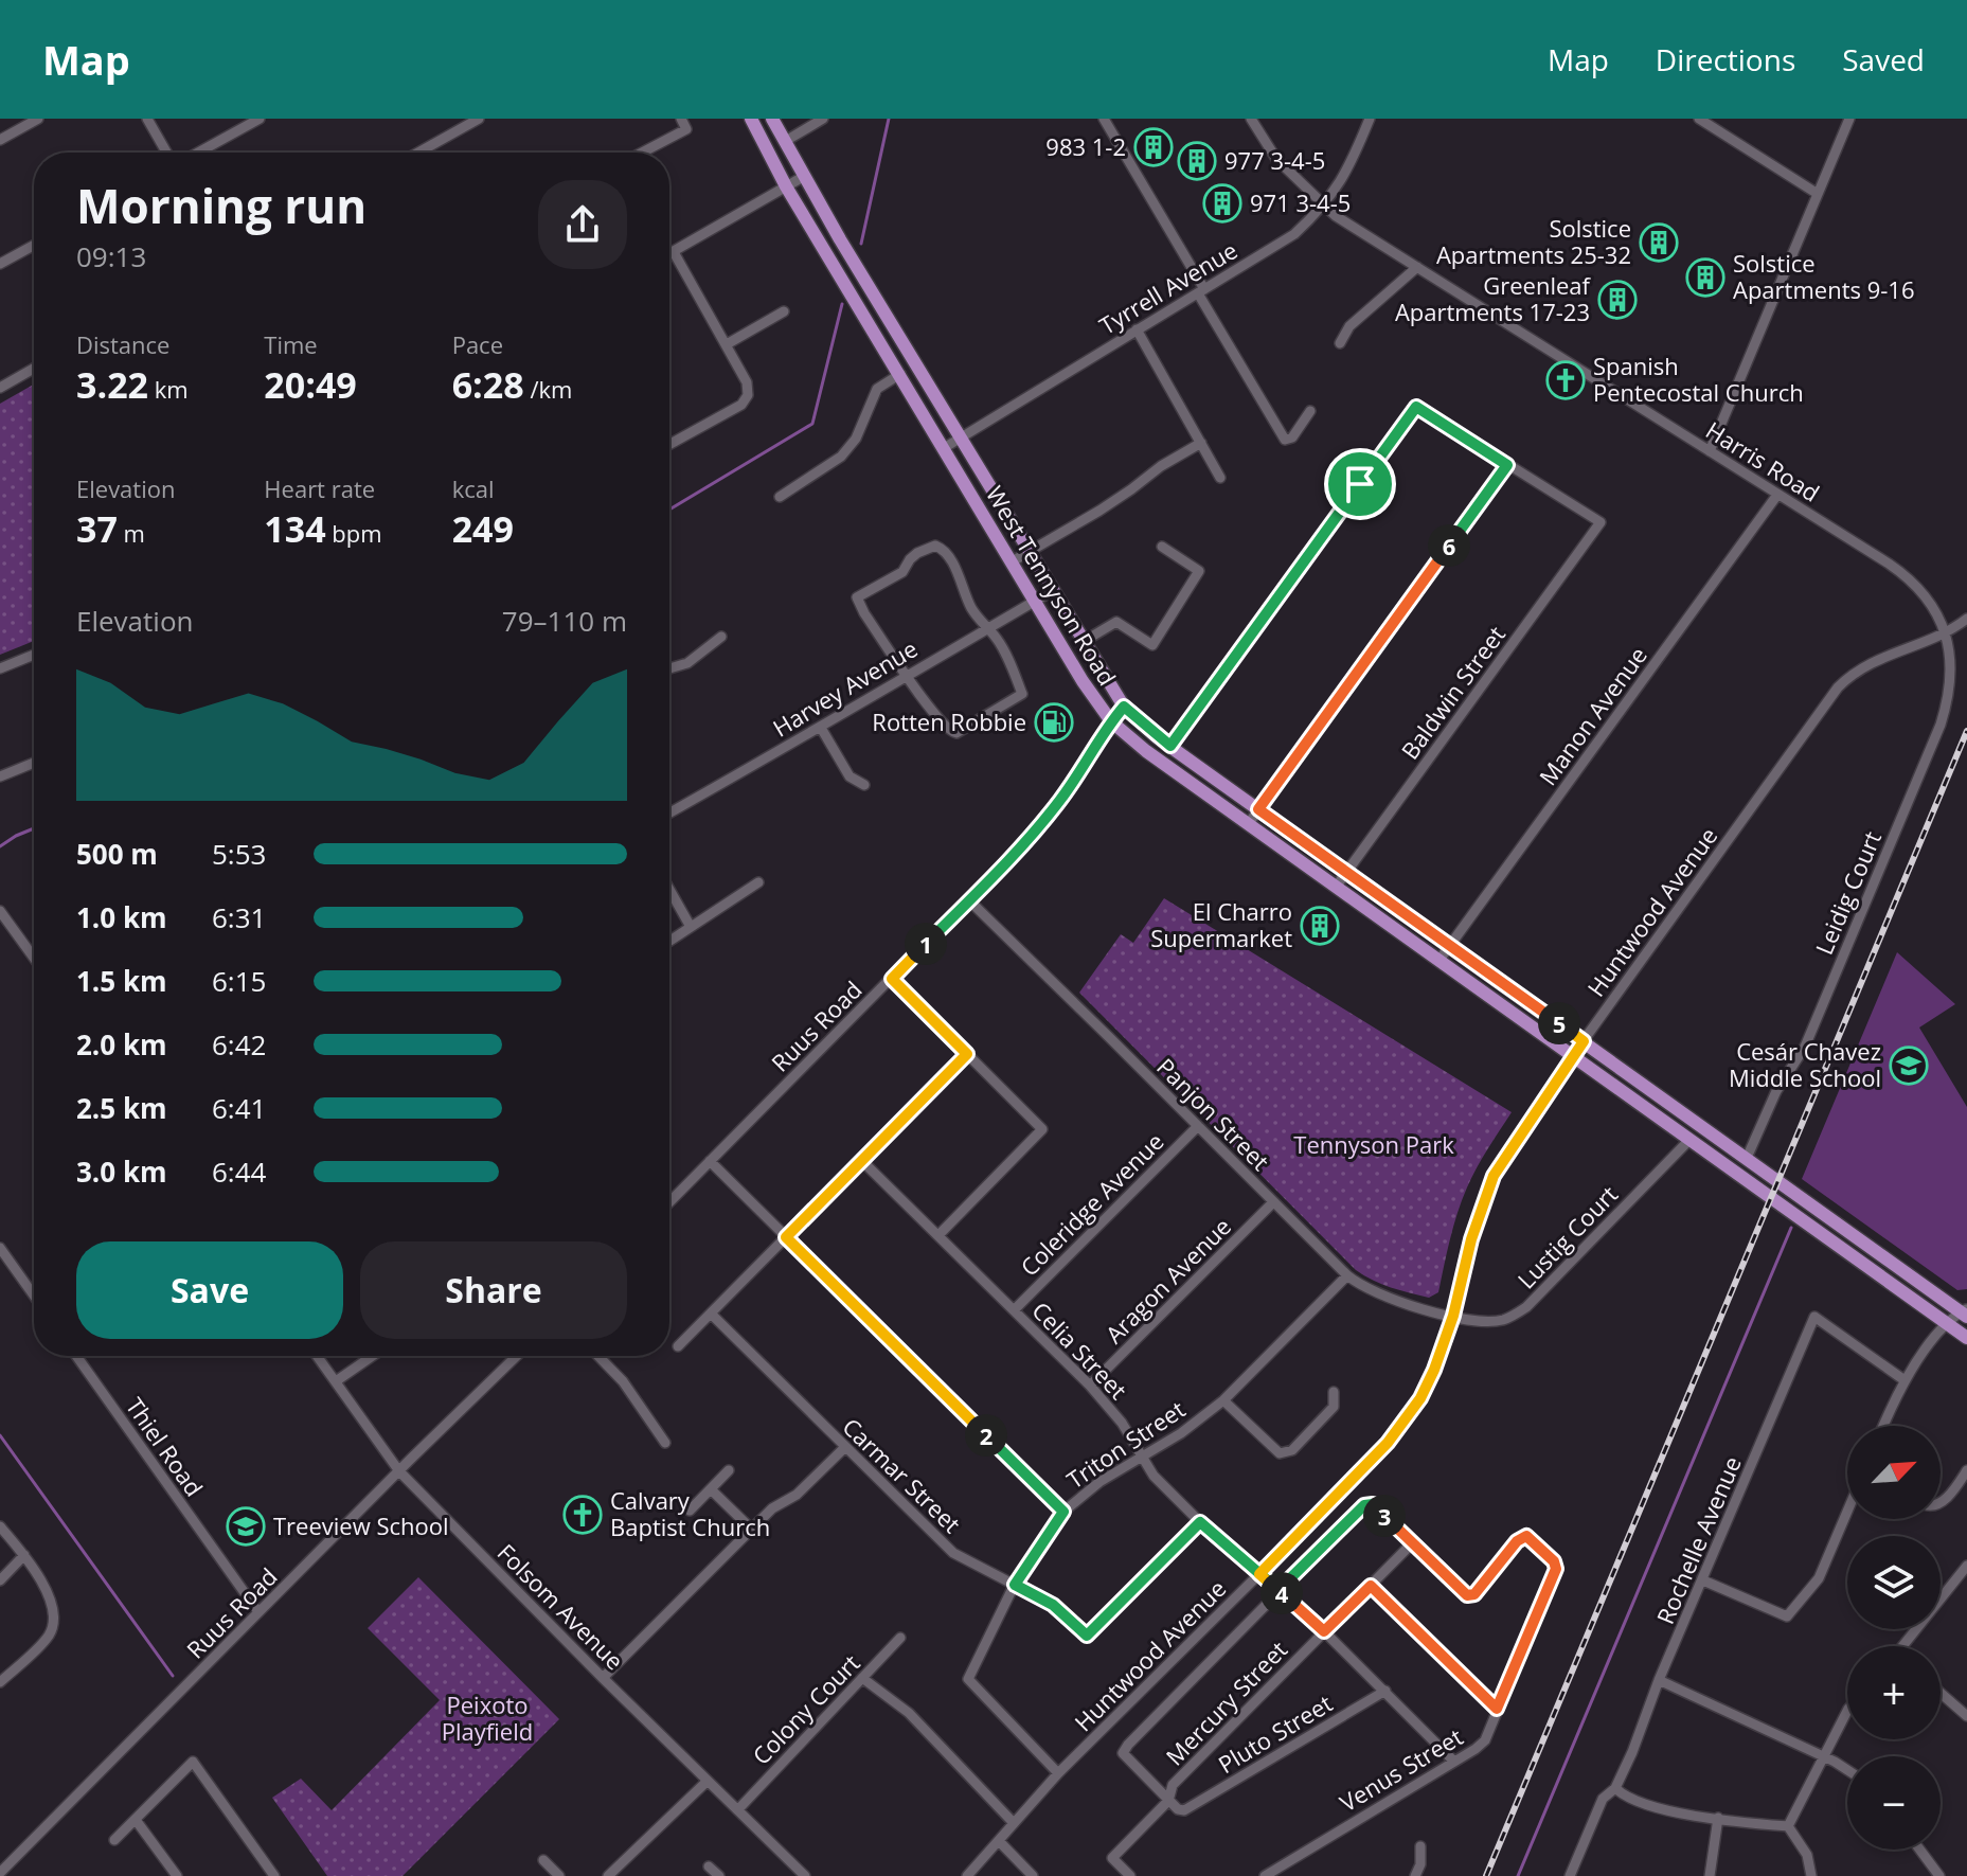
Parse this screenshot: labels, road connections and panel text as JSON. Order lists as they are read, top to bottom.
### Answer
{
  "streets": {
    "main road": ["West Tennyson Road"],
    "street": [
      "Tyrrell Avenue",
      "Harris Road",
      "Harvey Avenue",
      "Baldwin Street",
      "Manon Avenue",
      "Leidig Court",
      "Huntwood Avenue",
      "Ruus Road",
      "Panjon Street",
      "Coleridge Avenue",
      "Lustig Court",
      "Aragon Avenue",
      "Celia Street",
      "Triton Street",
      "Thiel Road",
      "Carmar Street",
      "Rochelle Avenue",
      "Folsom Avenue",
      "Mercury Street",
      "Colony Court",
      "Pluto Street",
      "Venus Street"
    ]
  },
  "crossings": [
    ["Tyrrell Avenue", "Harris Road"],
    ["Tyrrell Avenue", "West Tennyson Road"],
    ["Harris Road", "Manon Avenue"],
    ["Harris Road", "Leidig Court"],
    ["Harris Road", "Huntwood Avenue"],
    ["West Tennyson Road", "Harvey Avenue"],
    ["West Tennyson Road", "Baldwin Street"],
    ["West Tennyson Road", "Manon Avenue"],
    ["West Tennyson Road", "Leidig Court"],
    ["West Tennyson Road", "Huntwood Avenue"],
    ["West Tennyson Road", "Ruus Road"],
    ["West Tennyson Road", "Lustig Court"],
    ["Leidig Court", "Huntwood Avenue"],
    ["Huntwood Avenue", "Panjon Street"],
    ["Huntwood Avenue", "Lustig Court"],
    ["Huntwood Avenue", "Celia Street"],
    ["Huntwood Avenue", "Triton Street"],
    ["Ruus Road", "Panjon Street"],
    ["Ruus Road", "Thiel Road"],
    ["Ruus Road", "Folsom Avenue"],
    ["Panjon Street", "Coleridge Avenue"],
    ["Panjon Street", "Lustig Court"],
    ["Panjon Street", "Aragon Avenue"],
    ["Panjon Street", "Triton Street"],
    ["Coleridge Avenue", "Celia Street"],
    ["Aragon Avenue", "Celia Street"],
    ["Celia Street", "Triton Street"],
    ["Celia Street", "Carmar Street"],
    ["Celia Street", "Mercury Street"],
    ["Celia Street", "Pluto Street"],
    ["Celia Street", "Venus Street"],
    ["Triton Street", "Carmar Street"],
    ["Folsom Avenue", "Colony Court"],
    ["Mercury Street", "Pluto Street"],
    ["Mercury Street", "Venus Street"]
  ],
  "parks": ["Tennyson Park", "Peixoto Playfield"],
  "places": {
    "building": [
      "983 1-2",
      "977 3-4-5",
      "971 3-4-5",
      "Solstice Apartments 25-32",
      "Solstice Apartments 9-16",
      "Greenleaf Apartments 17-23",
      "El Charro Supermarket"
    ],
    "church": ["Spanish Pentecostal Church", "Calvary Baptist Church"],
    "fuel station": ["Rotten Robbie"],
    "school or university": ["Cesár Chavez Middle School", "Treeview School"]
  },
  "north": "top right",
  "page": {
    "header": "Map",
    "nav": ["Map", "Directions", "Saved"],
    "heading": ["Morning run", "09:13"],
    "stats": [
      ["Distance", "3.22 km"],
      ["Time", "20:49"],
      ["Pace", "6:28 /km"],
      ["Elevation", "37 m"],
      ["Heart rate", "134 bpm"],
      ["kcal", "249"]
    ],
    "pins": [
      "6",
      "1",
      "5",
      "2",
      "3",
      "4"
    ],
    "chart": ["Elevation", "79–110 m"],
    "list": [
      {
        "name": "500 m",
        "note": "5:53"
      },
      {
        "name": "1.0 km",
        "note": "6:31"
      },
      {
        "name": "1.5 km",
        "note": "6:15"
      },
      {
        "name": "2.0 km",
        "note": "6:42"
      },
      {
        "name": "2.5 km",
        "note": "6:41"
      },
      {
        "name": "3.0 km",
        "note": "6:44"
      }
    ],
    "buttons": ["Save", "Share"],
    "map_buttons": ["+", "−"]
  }
}
